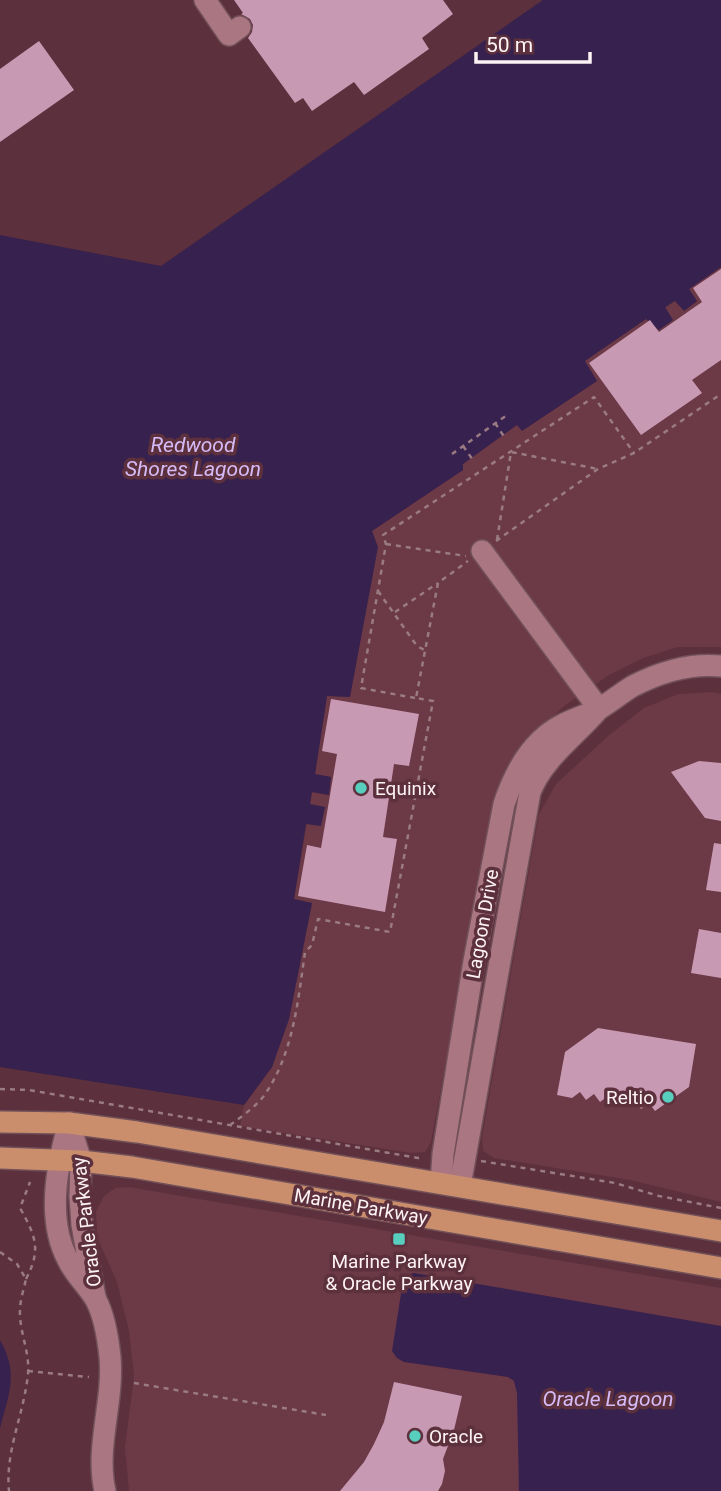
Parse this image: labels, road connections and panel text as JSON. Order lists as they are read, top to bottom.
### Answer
{
  "streets": {
    "main road": ["Marine Parkway"],
    "street": ["Lagoon Drive", "Oracle Parkway"]
  },
  "crossings": [
    ["Lagoon Drive", "Marine Parkway"],
    ["Marine Parkway", "Oracle Parkway"]
  ],
  "water": ["Redwood Shores Lagoon", "Oracle Lagoon"],
  "places": {
    "other": ["Equinix", "Reltio", "Oracle"],
    "transit": ["Marine Parkway & Oracle Parkway"]
  },
  "scale_bar": "50 m"
}
